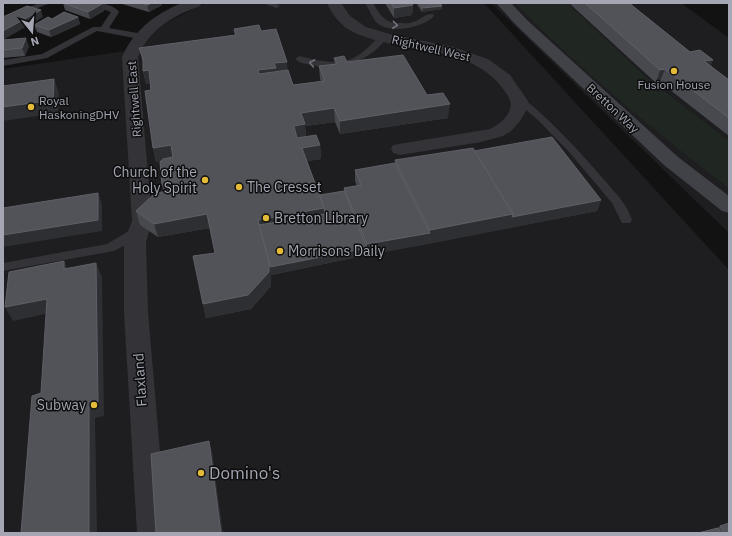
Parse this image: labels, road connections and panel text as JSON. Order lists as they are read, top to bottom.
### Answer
{
  "streets": {
    "street": [
      "Rightwell West",
      "Rightwell East",
      "Bretton Way",
      "Flaxland"
    ]
  },
  "crossings": [
    ["Rightwell East", "Flaxland"]
  ],
  "places": [
    "Fusion House",
    "Royal HaskoningDHV",
    "Church of the Holy Spirit",
    "The Cresset",
    "Bretton Library",
    "Morrisons Daily",
    "Subway",
    "Domino's"
  ],
  "north": "bottom"
}
